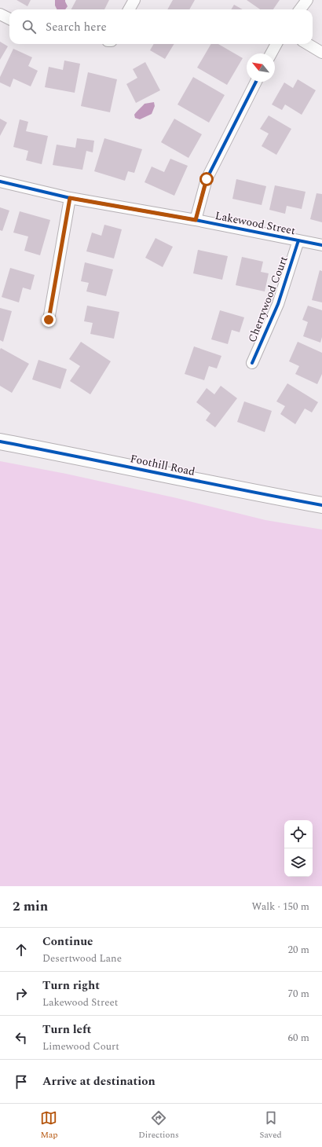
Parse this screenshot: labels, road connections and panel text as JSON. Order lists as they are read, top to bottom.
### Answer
{
  "streets": {
    "main road": ["Foothill Road"],
    "street": ["Lakewood Street", "Cherrywood Court"]
  },
  "crossings": [
    ["Lakewood Street", "Cherrywood Court"]
  ],
  "north": "top left",
  "page": {
    "search": "Search here",
    "heading": ["2 min", "Walk · 150 m"],
    "list": [
      ["Continue", "Desertwood Lane", "20 m"],
      ["Turn right", "Lakewood Street", "70 m"],
      ["Turn left", "Limewood Court", "60 m"],
      "Arrive at destination"
    ],
    "nav": ["Map", "Directions", "Saved"]
  }
}
